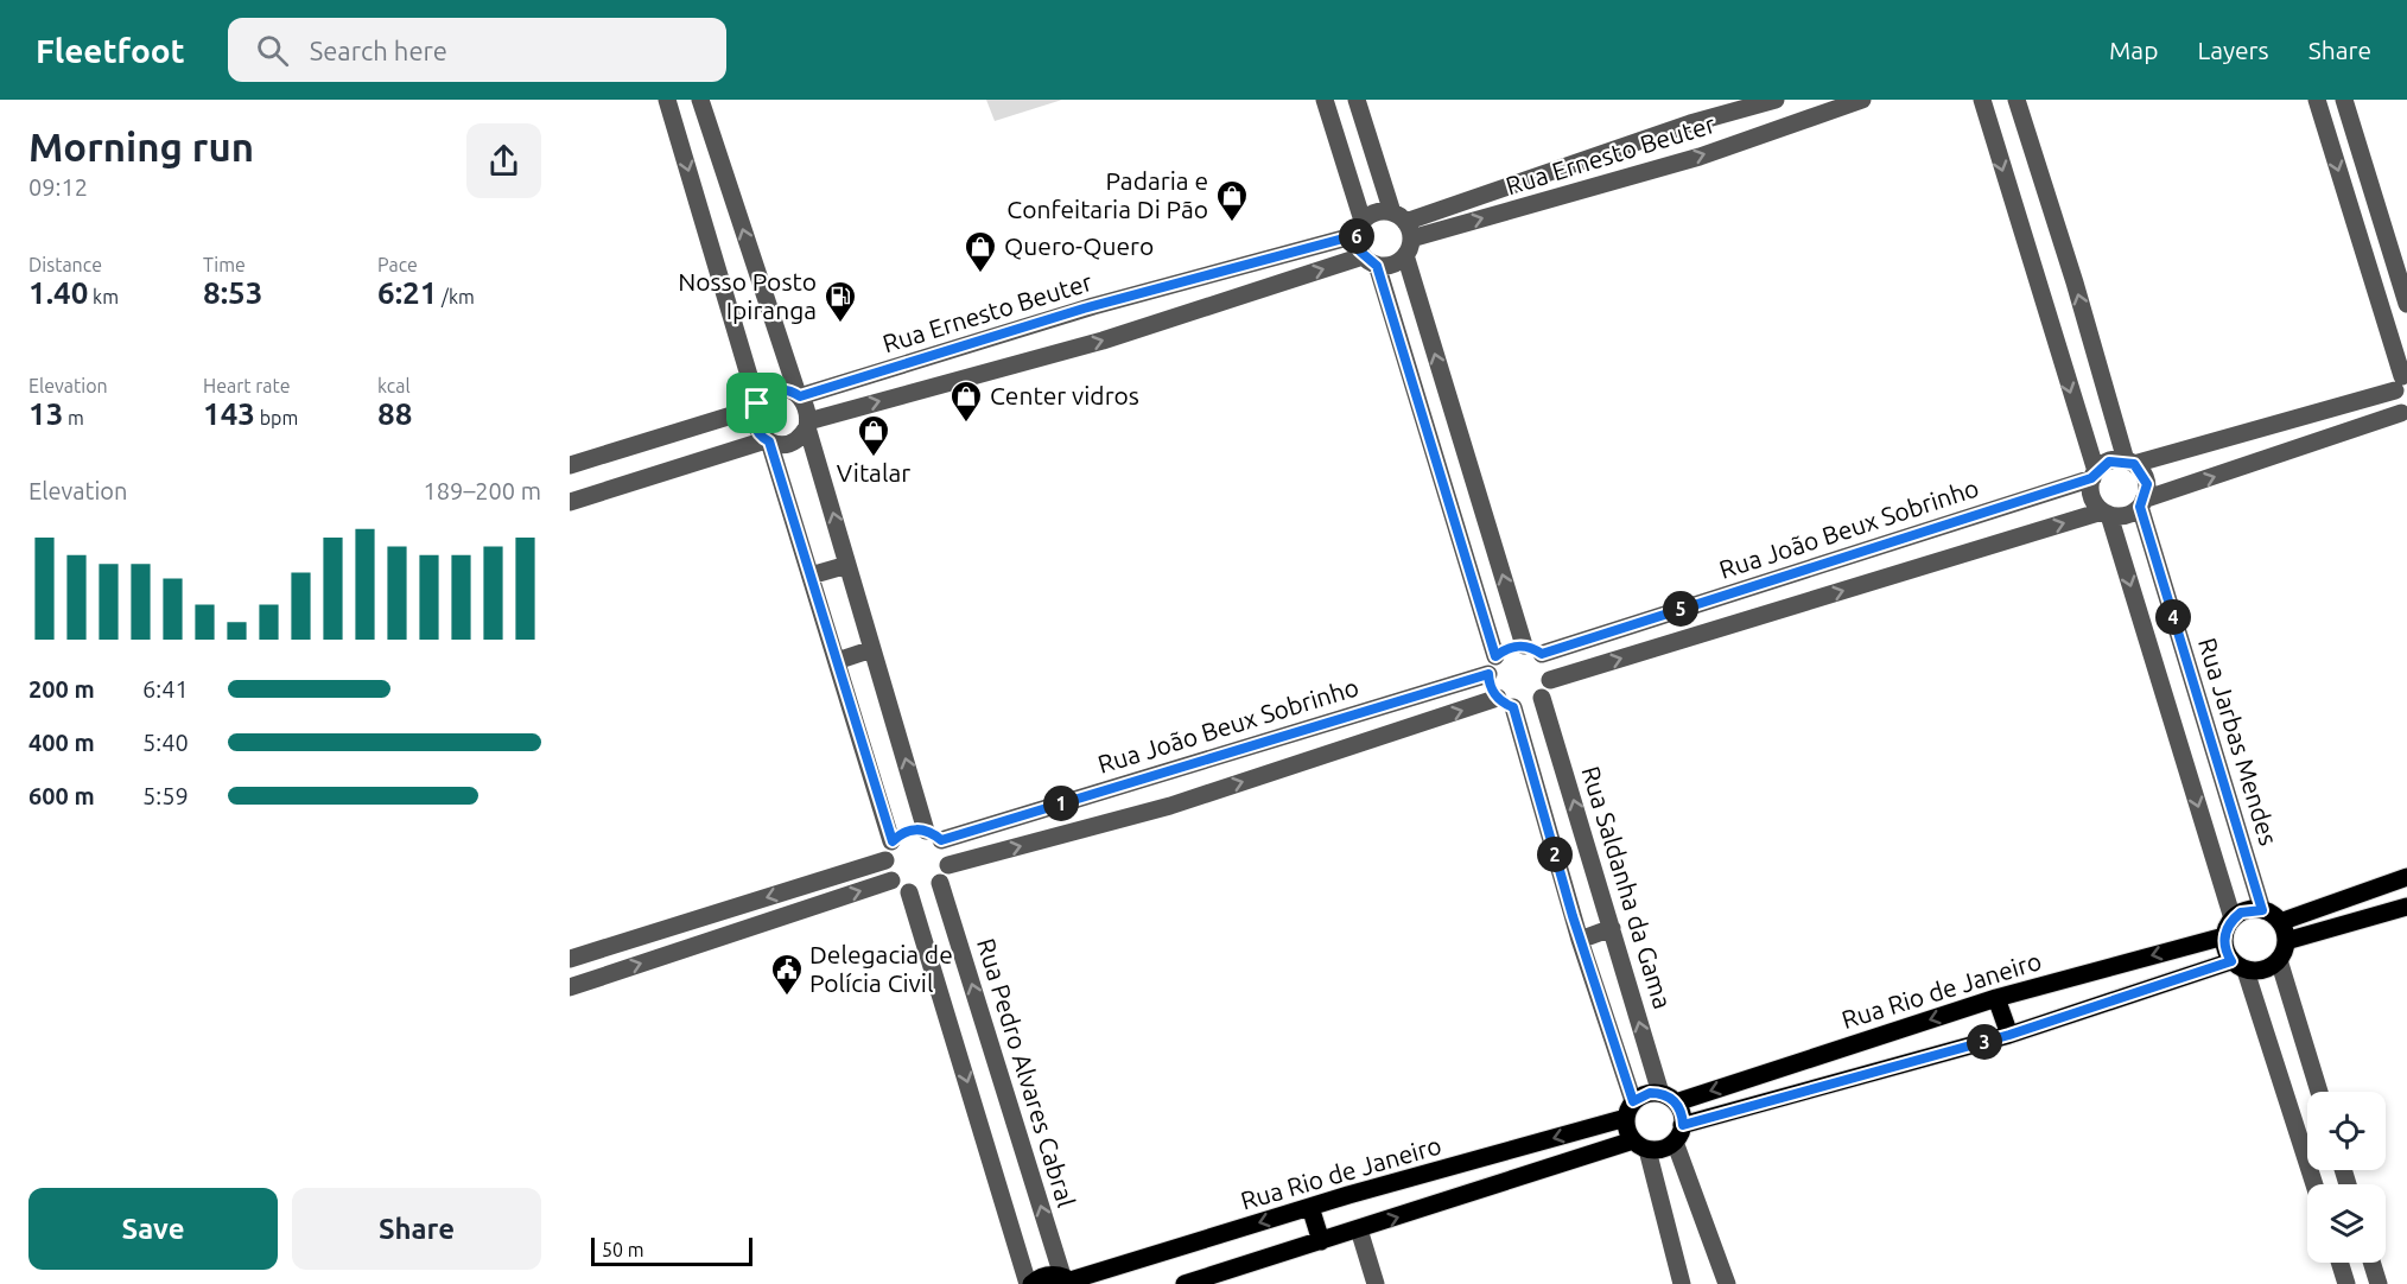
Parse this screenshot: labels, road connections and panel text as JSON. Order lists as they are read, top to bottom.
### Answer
{
  "streets": {
    "main road": ["Rua Rio de Janeiro"],
    "street": [
      "Rua Ernesto Beuter",
      "Rua João Beux Sobrinho",
      "Rua Jarbas Mendes",
      "Rua Saldanha da Gama",
      "Rua Pedro Alvares Cabral"
    ]
  },
  "crossings": [
    ["Rua João Beux Sobrinho", "Rua Jarbas Mendes"],
    ["Rua João Beux Sobrinho", "Rua Saldanha da Gama"],
    ["Rua João Beux Sobrinho", "Rua Pedro Alvares Cabral"],
    ["Rua Jarbas Mendes", "Rua Rio de Janeiro"],
    ["Rua Saldanha da Gama", "Rua Rio de Janeiro"],
    ["Rua Rio de Janeiro", "Rua Pedro Alvares Cabral"]
  ],
  "places": {
    "shop": [
      "Padaria e Confeitaria Di Pão",
      "Quero-Quero",
      "Center vidros",
      "Vitalar"
    ],
    "fuel station": ["Nosso Posto Ipiranga"],
    "public building": ["Delegacia de Polícia Civil"]
  },
  "scale_bar": "50 m",
  "page": {
    "header": "Fleetfoot",
    "search": "Search here",
    "nav": ["Map", "Layers", "Share"],
    "heading": ["Morning run", "09:12"],
    "pins": [
      "6",
      "5",
      "4",
      "1",
      "2",
      "3"
    ],
    "stats": [
      ["Distance", "1.40 km"],
      ["Time", "8:53"],
      ["Pace", "6:21 /km"],
      ["Elevation", "13 m"],
      ["Heart rate", "143 bpm"],
      ["kcal", "88"]
    ],
    "chart": ["Elevation", "189–200 m"],
    "list": [
      {
        "name": "200 m",
        "note": "6:41"
      },
      {
        "name": "400 m",
        "note": "5:40"
      },
      {
        "name": "600 m",
        "note": "5:59"
      }
    ],
    "buttons": ["Save", "Share"],
    "scale": "50 m"
  }
}
